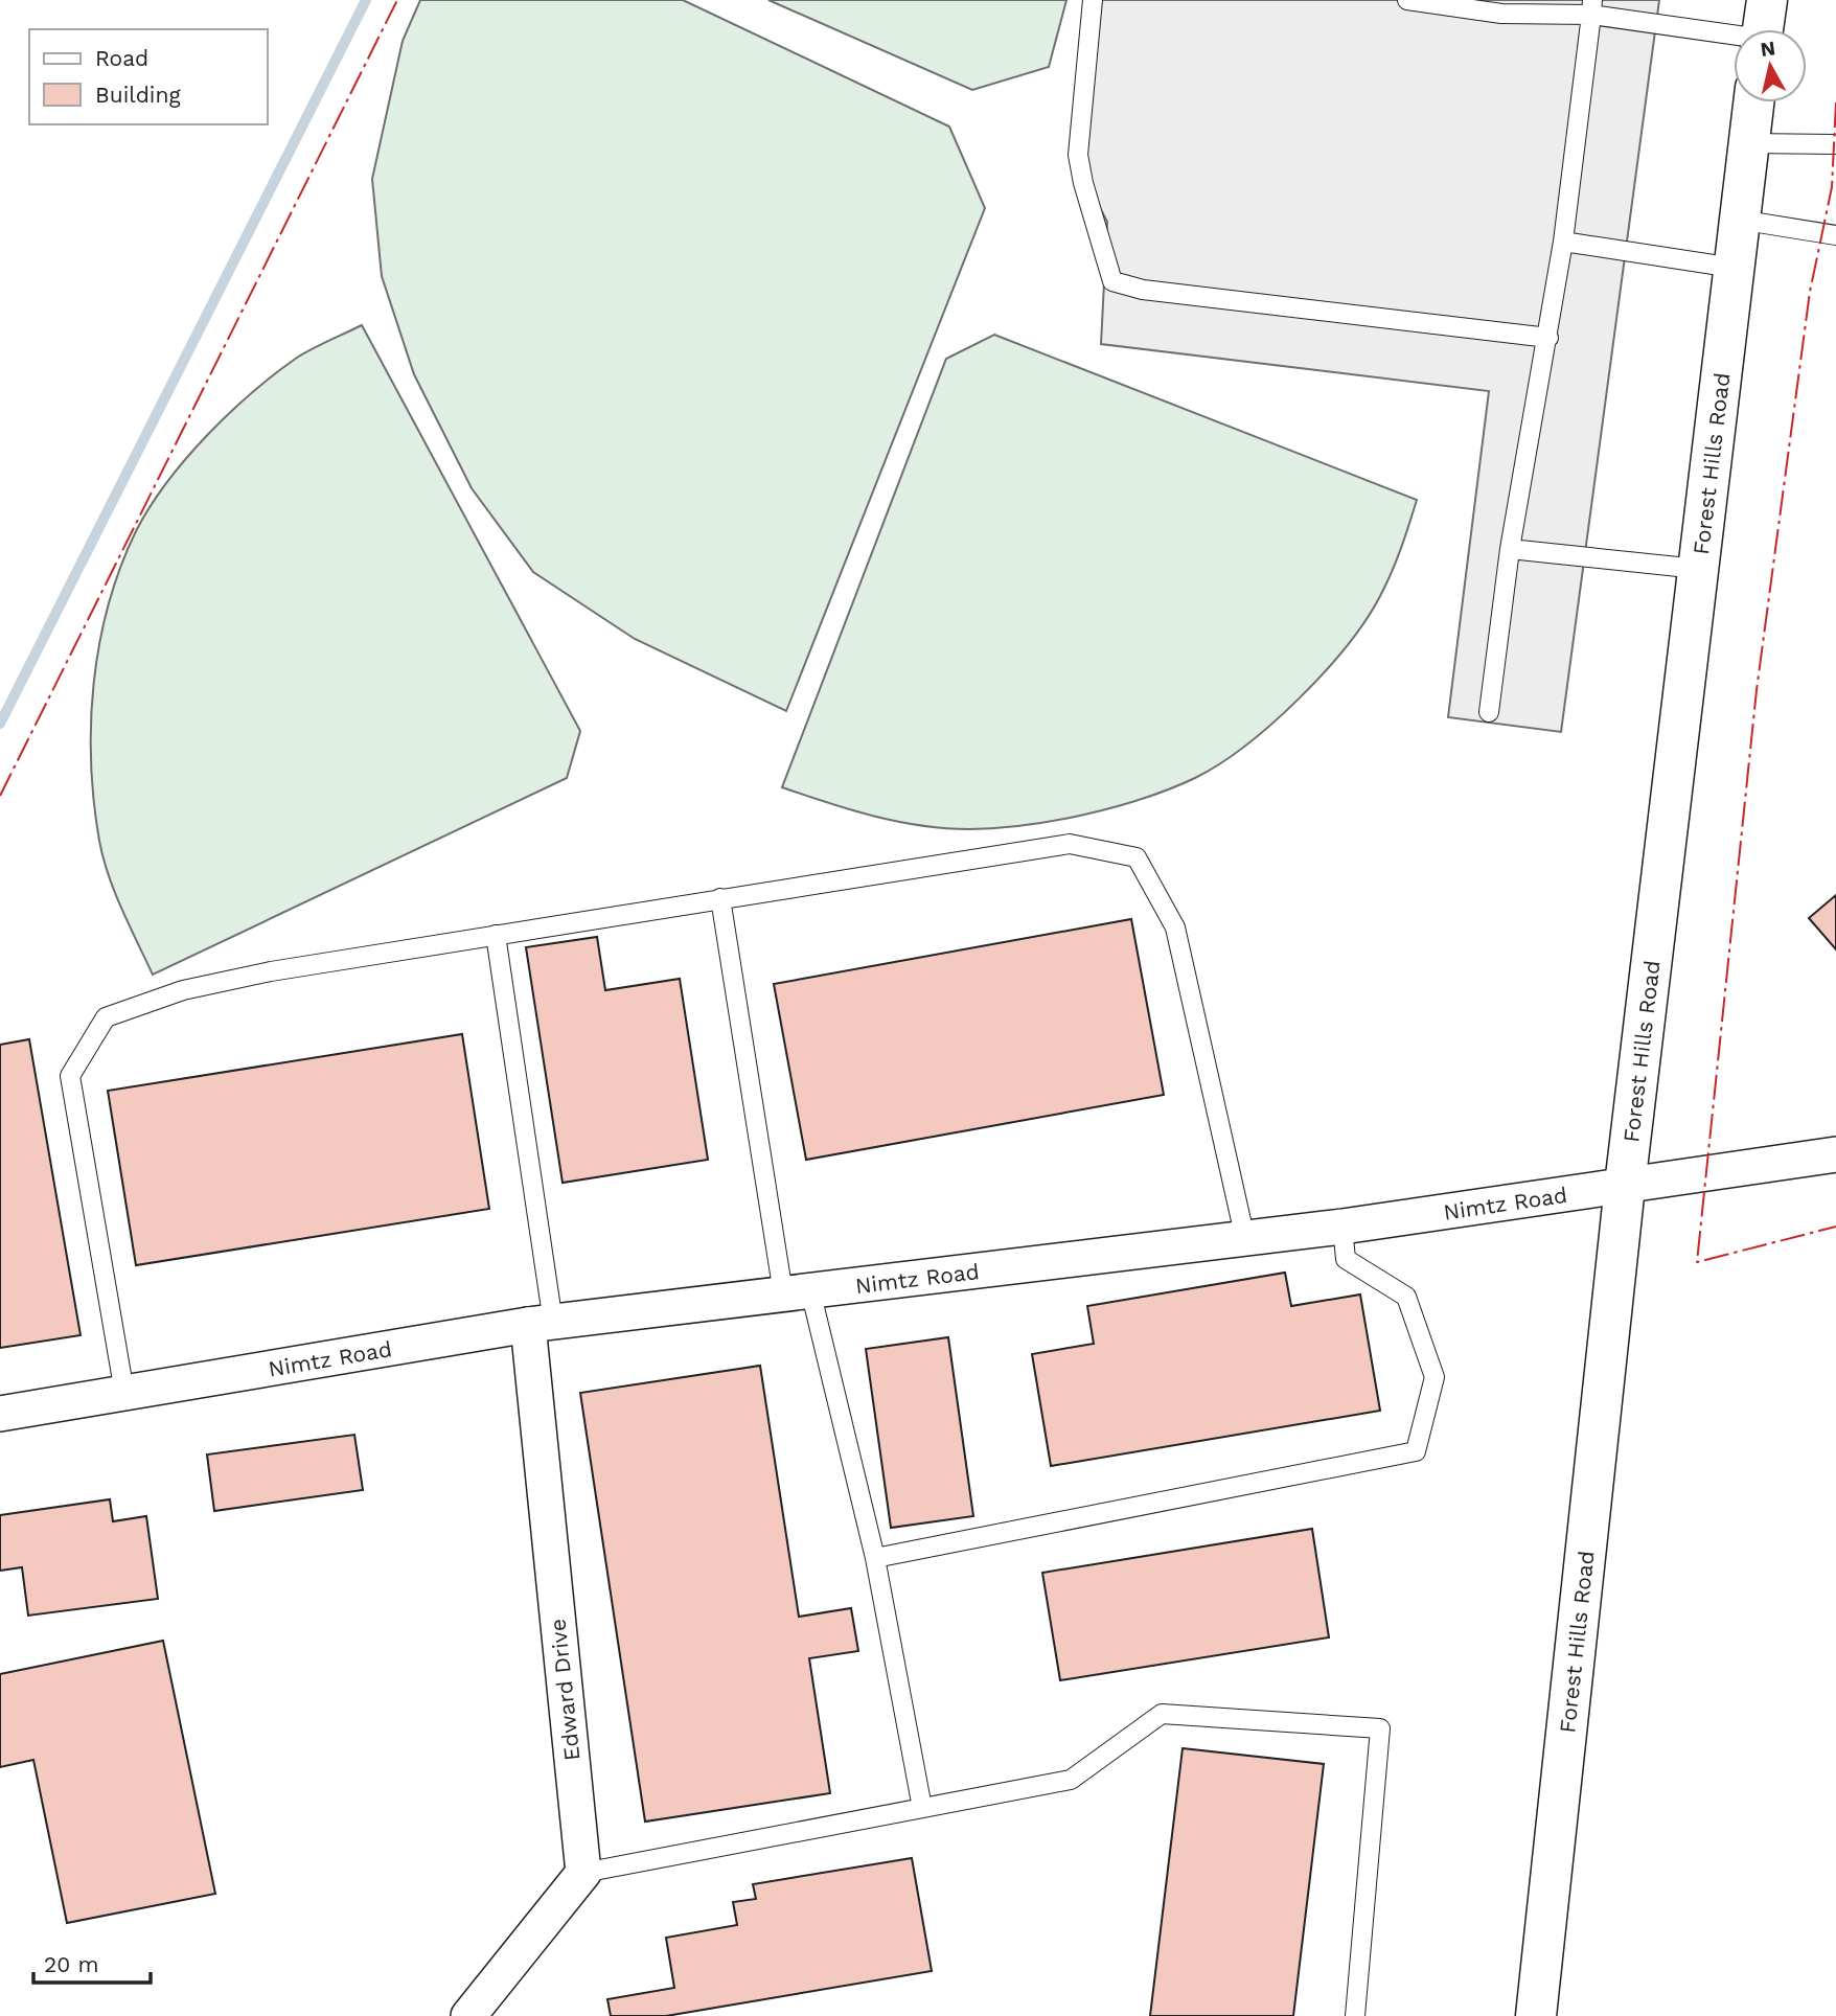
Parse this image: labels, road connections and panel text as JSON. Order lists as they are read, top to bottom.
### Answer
{
  "streets": {
    "street": ["Forest Hills Road", "Nimtz Road", "Edward Drive"]
  },
  "crossings": [
    ["Forest Hills Road", "Nimtz Road"],
    ["Nimtz Road", "Edward Drive"]
  ],
  "legend": ["Road", "Building"],
  "scale_bar": "20 m",
  "north": "top"
}
